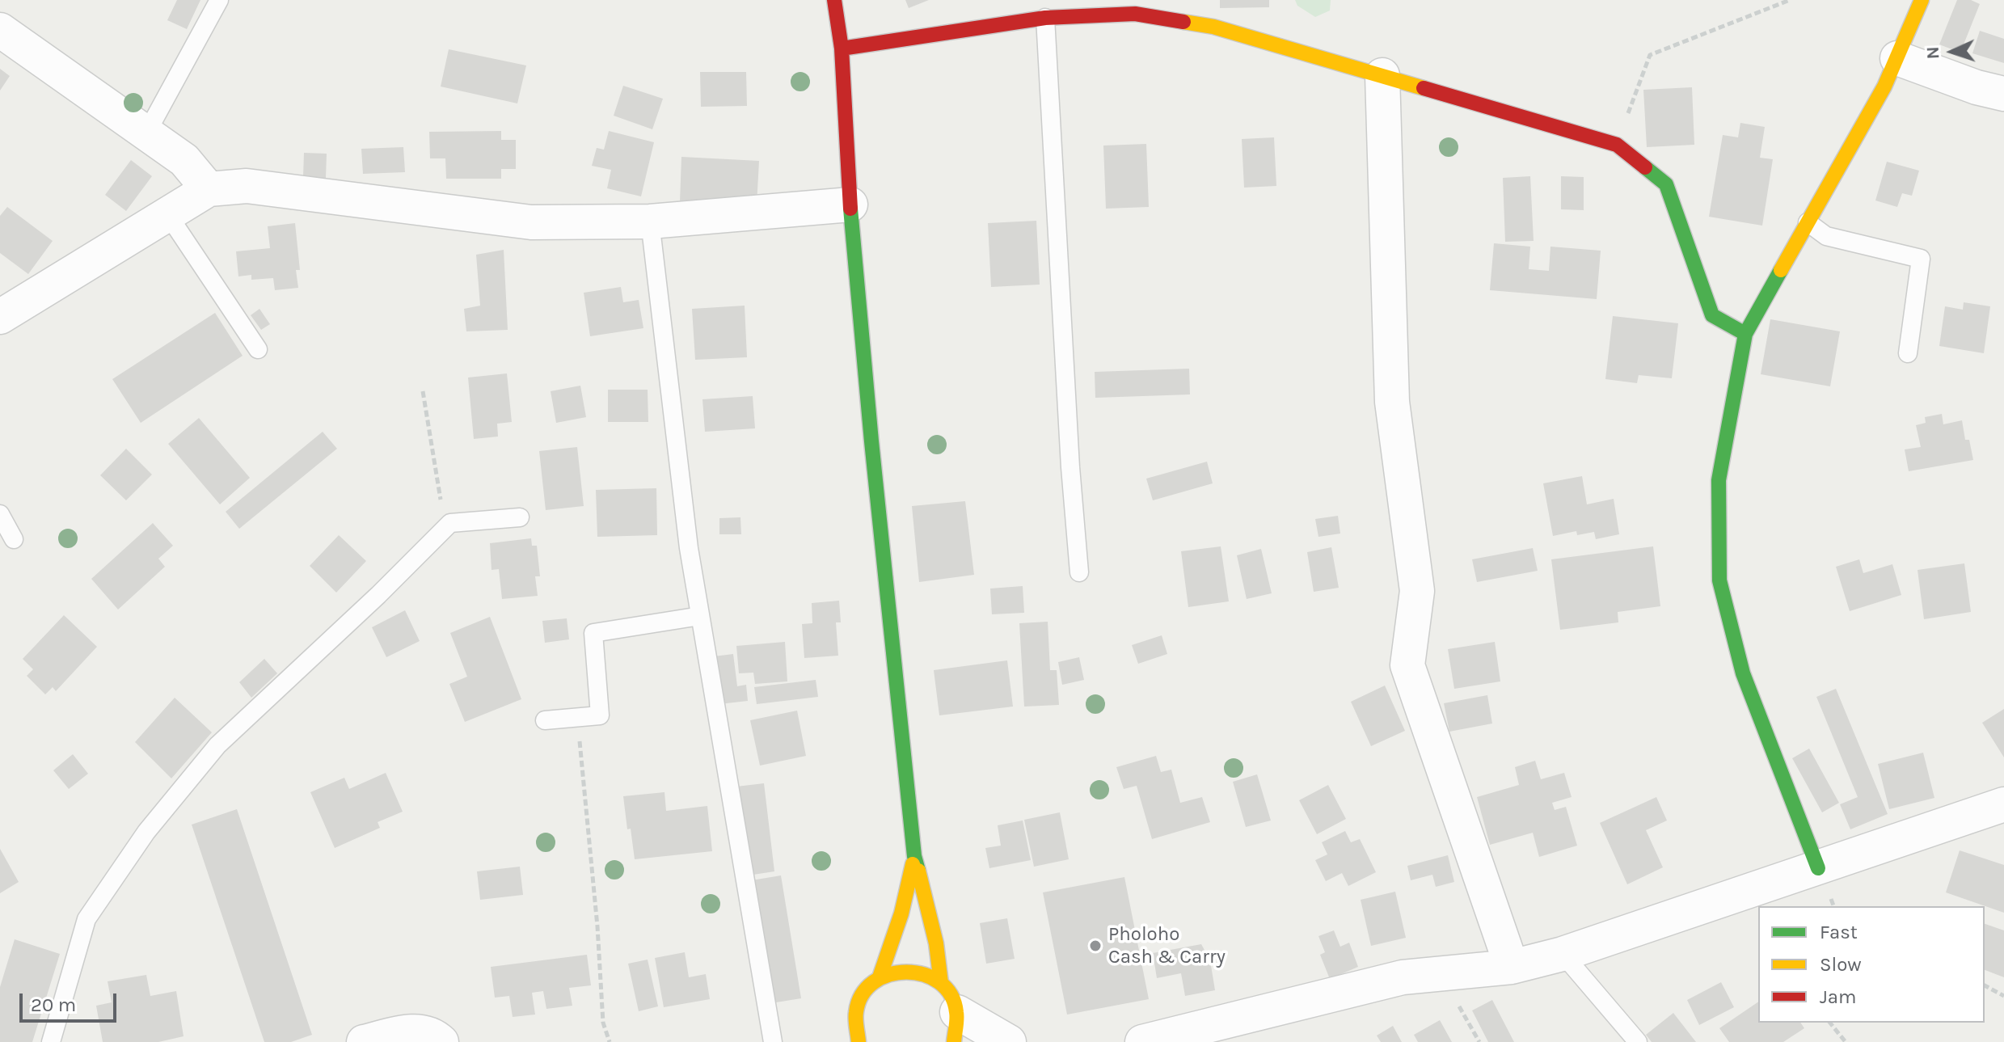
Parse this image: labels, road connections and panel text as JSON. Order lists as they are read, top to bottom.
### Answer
{
  "places": ["Pholoho Cash & Carry"],
  "legend": ["Fast", "Slow", "Jam"],
  "scale_bar": "20 m",
  "north": "left"
}
